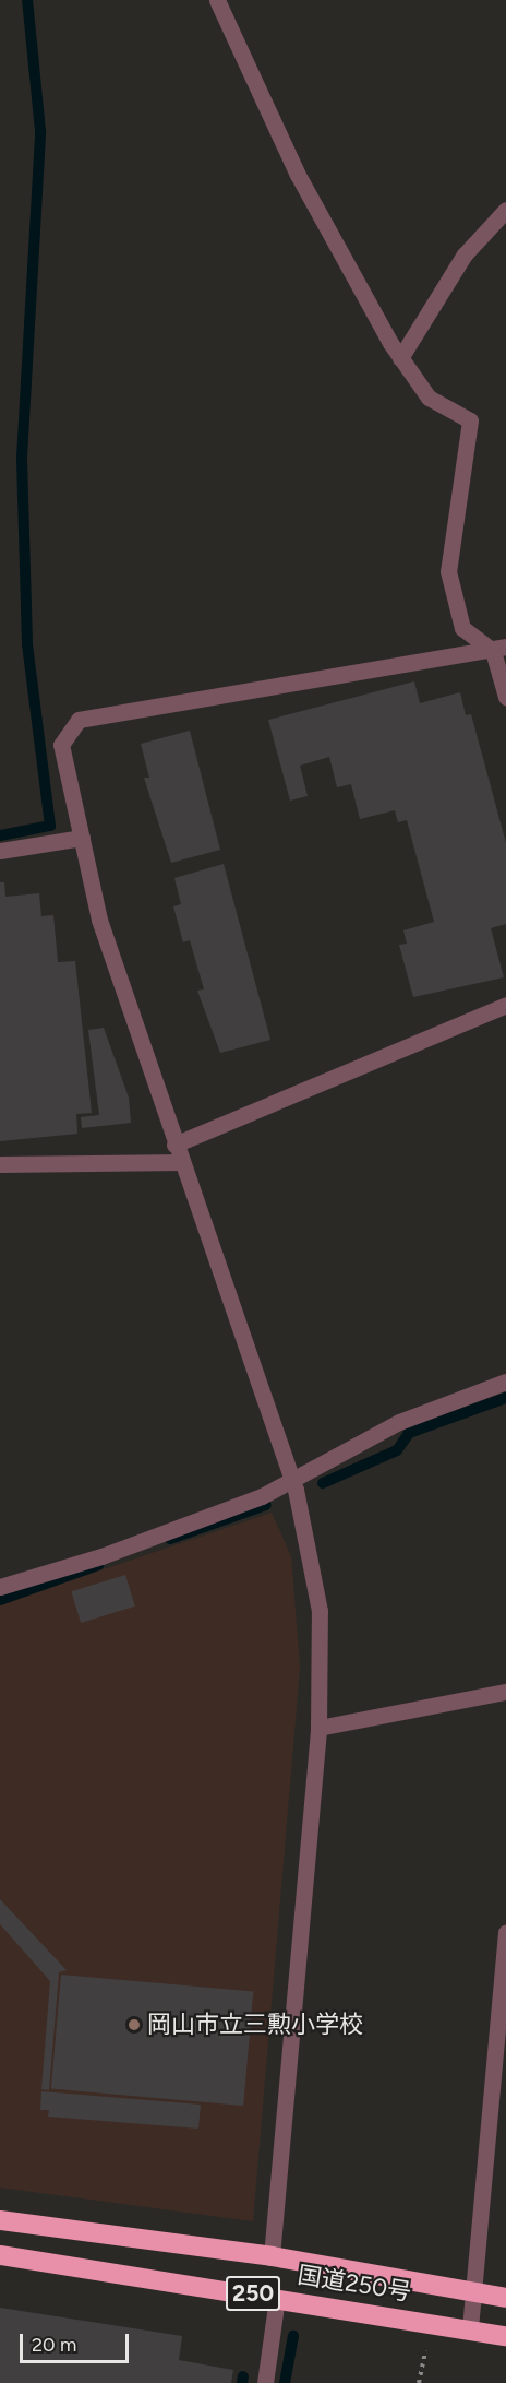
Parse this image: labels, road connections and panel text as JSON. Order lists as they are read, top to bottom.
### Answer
{
  "streets": {
    "highway": ["国道250号", "250"]
  },
  "places": ["岡山市立三勲小学校"],
  "scale_bar": "20 m"
}
